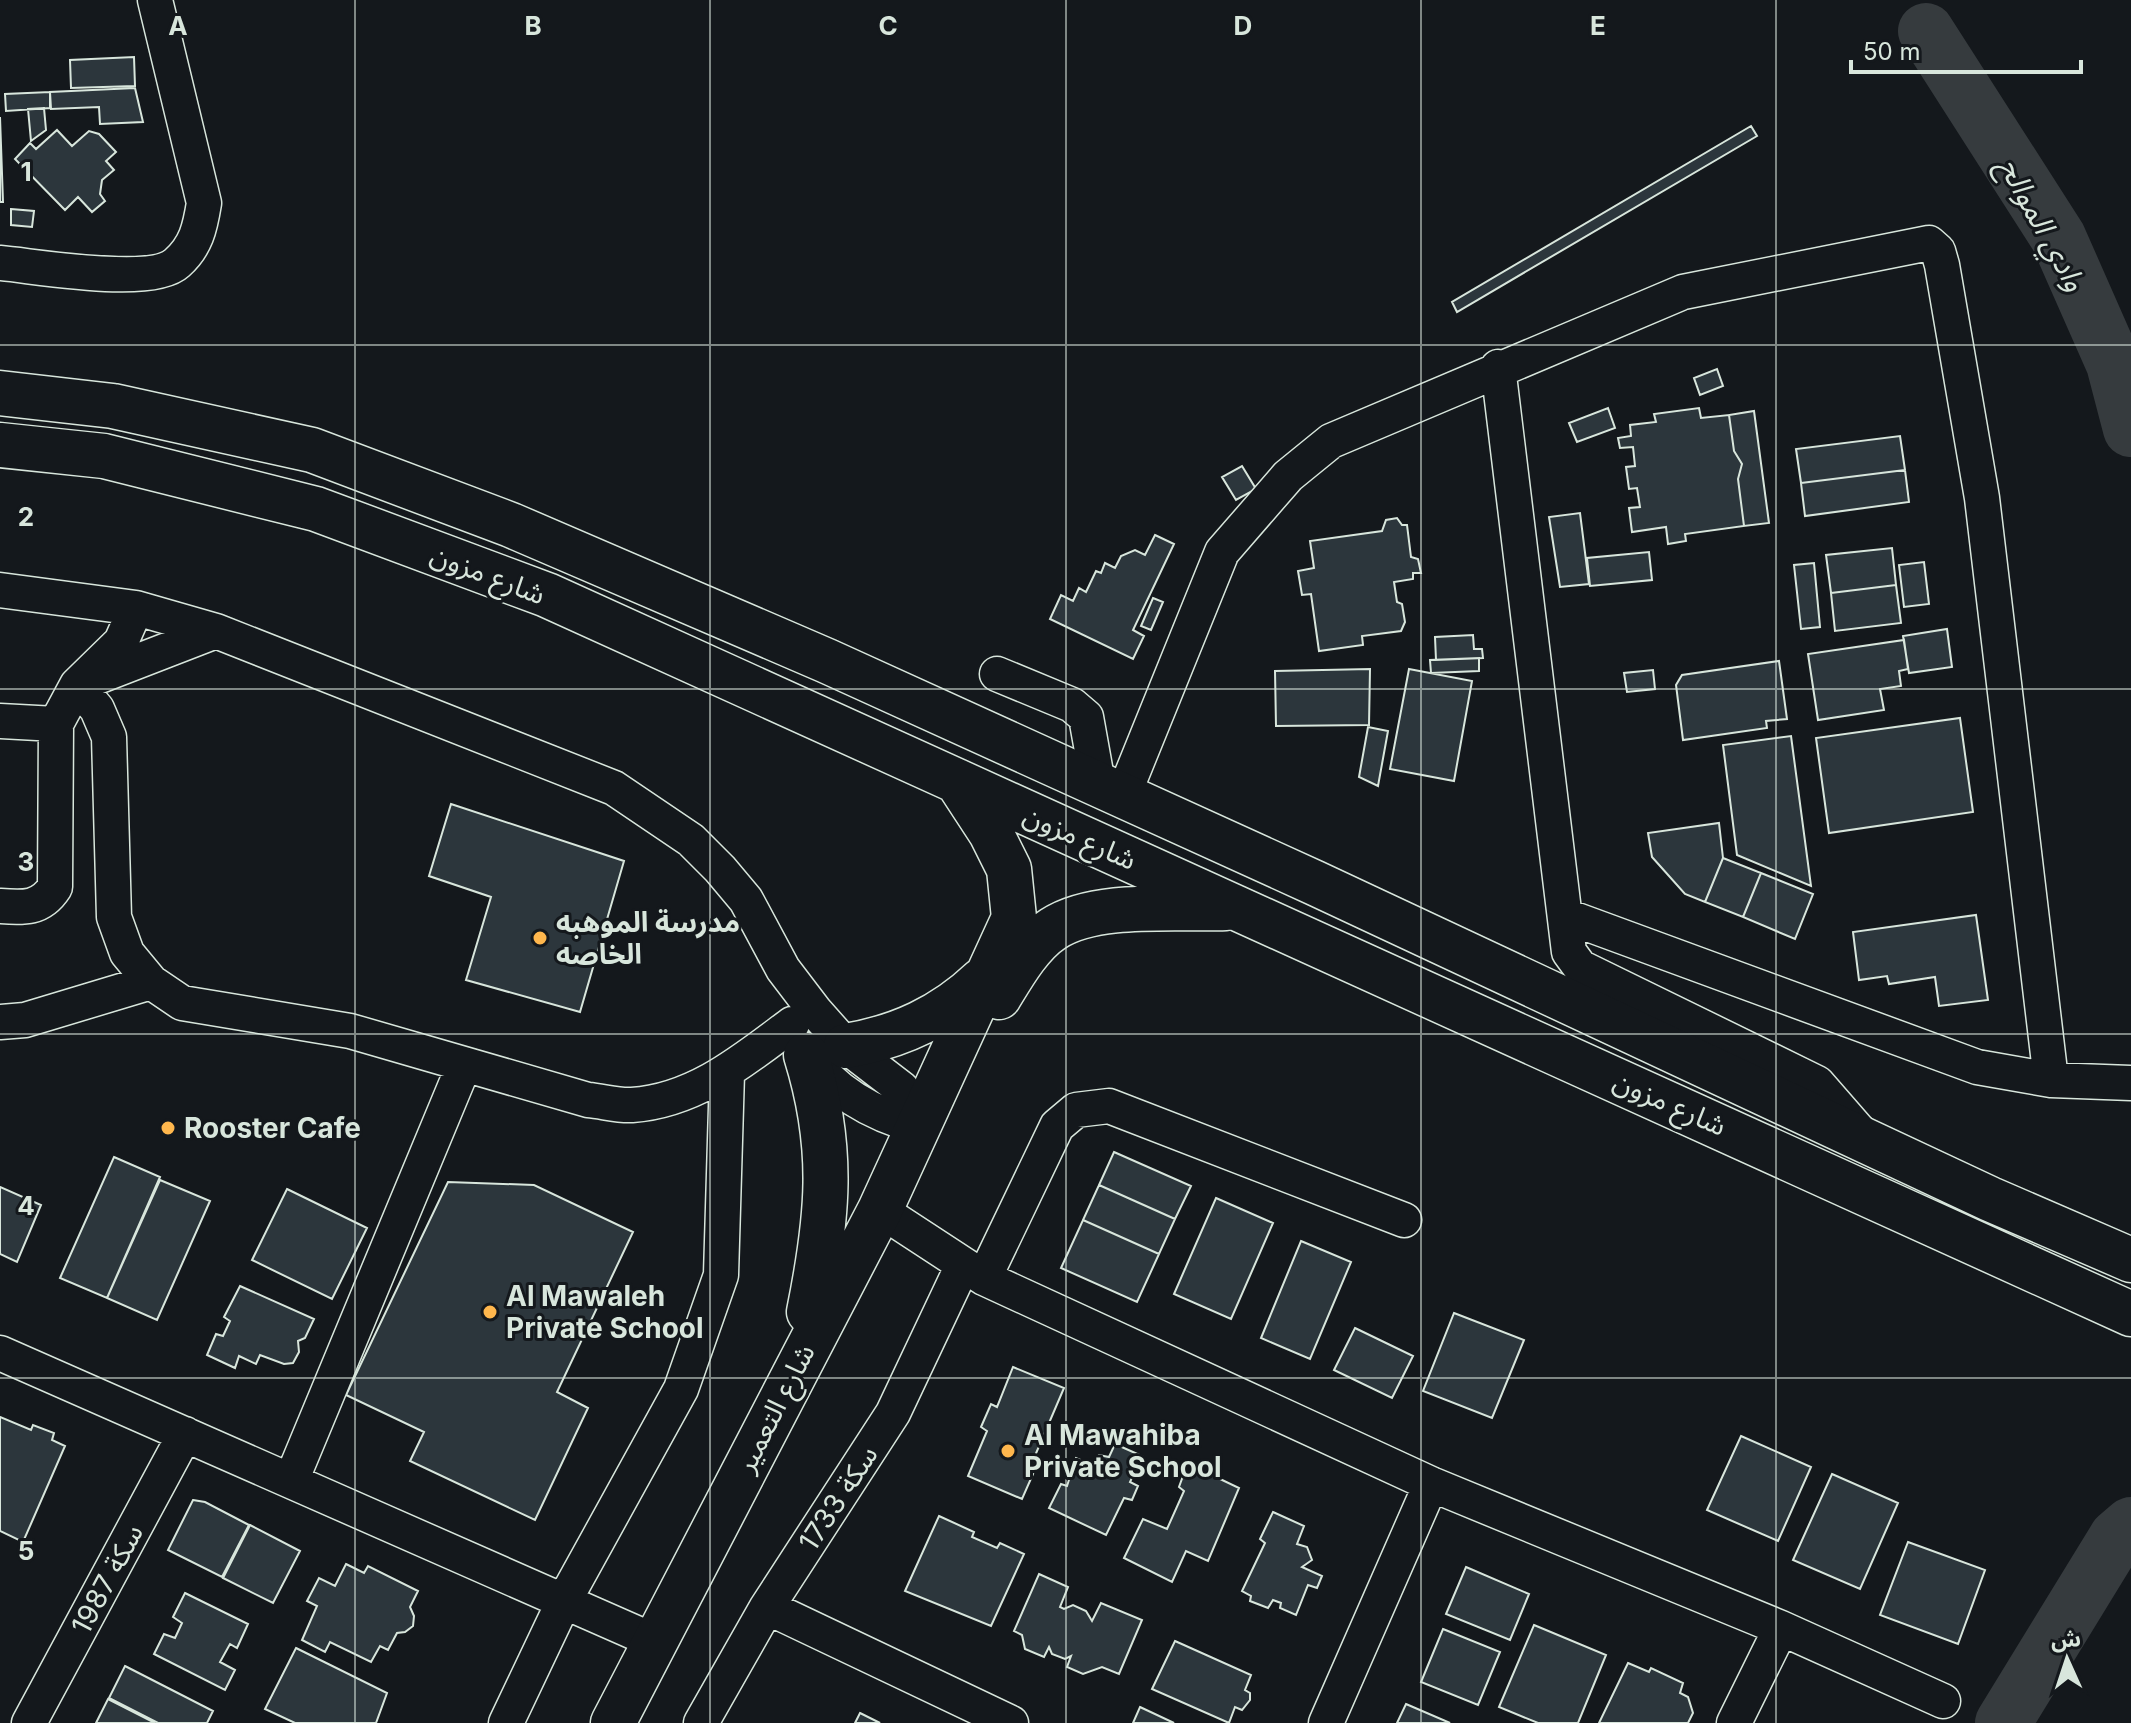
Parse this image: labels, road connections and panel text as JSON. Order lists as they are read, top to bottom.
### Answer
{
  "streets": {
    "main road": ["شارع مزون", "شارع التعمير"],
    "street": ["سكة 1733", "سكة 1987"]
  },
  "crossings": [
    ["شارع مزون", "شارع التعمير"]
  ],
  "water": ["وادي الموالح"],
  "places": [
    "مدرسة الموهبه الخاصه",
    "Rooster Cafe",
    "Al Mawaleh Private School",
    "Al Mawahiba Private School"
  ],
  "scale_bar": "50 m",
  "north": "top",
  "grid": {
    "columns": [
      "A",
      "B",
      "C",
      "D",
      "E"
    ],
    "rows": [
      "1",
      "2",
      "3",
      "4",
      "5"
    ]
  }
}
